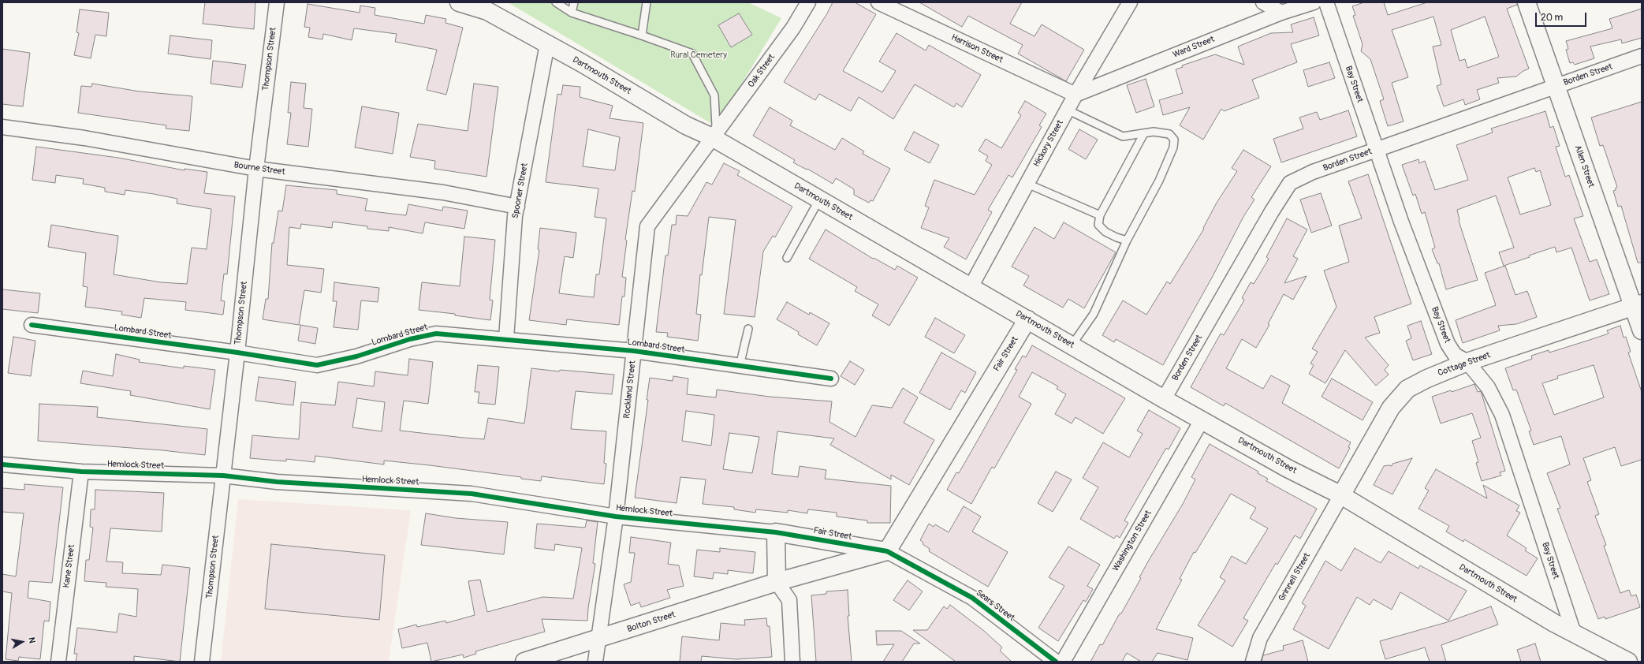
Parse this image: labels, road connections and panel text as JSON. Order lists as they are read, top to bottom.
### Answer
{
  "streets": {
    "main road": [
      "Dartmouth Street",
      "Allen Street",
      "Fair Street",
      "Cottage Street",
      "Bolton Street"
    ],
    "street": [
      "Ward Street",
      "Harrison Street",
      "Thompson Street",
      "Oak Street",
      "Borden Street",
      "Bay Street",
      "Hickory Street",
      "Bourne Street",
      "Spooner Street",
      "Lombard Street",
      "Rockland Street",
      "Hemlock Street",
      "Washington Street",
      "Kane Street",
      "Grinnell Street",
      "Sears Street"
    ]
  },
  "crossings": [
    ["Ward Street", "Harrison Street"],
    ["Ward Street", "Hickory Street"],
    ["Harrison Street", "Hickory Street"],
    ["Thompson Street", "Bourne Street"],
    ["Thompson Street", "Lombard Street"],
    ["Thompson Street", "Hemlock Street"],
    ["Oak Street", "Dartmouth Street"],
    ["Oak Street", "Rockland Street"],
    ["Borden Street", "Dartmouth Street"],
    ["Borden Street", "Bay Street"],
    ["Borden Street", "Allen Street"],
    ["Dartmouth Street", "Bay Street"],
    ["Dartmouth Street", "Hickory Street"],
    ["Dartmouth Street", "Spooner Street"],
    ["Dartmouth Street", "Fair Street"],
    ["Dartmouth Street", "Cottage Street"],
    ["Dartmouth Street", "Rockland Street"],
    ["Dartmouth Street", "Washington Street"],
    ["Dartmouth Street", "Grinnell Street"],
    ["Bay Street", "Cottage Street"],
    ["Allen Street", "Cottage Street"],
    ["Bourne Street", "Spooner Street"],
    ["Spooner Street", "Lombard Street"],
    ["Lombard Street", "Rockland Street"],
    ["Fair Street", "Hemlock Street"],
    ["Fair Street", "Sears Street"],
    ["Cottage Street", "Grinnell Street"],
    ["Rockland Street", "Hemlock Street"],
    ["Rockland Street", "Bolton Street"],
    ["Hemlock Street", "Kane Street"]
  ],
  "parks": ["Rural Cemetery"],
  "scale_bar": "20 m",
  "north": "right"
}
